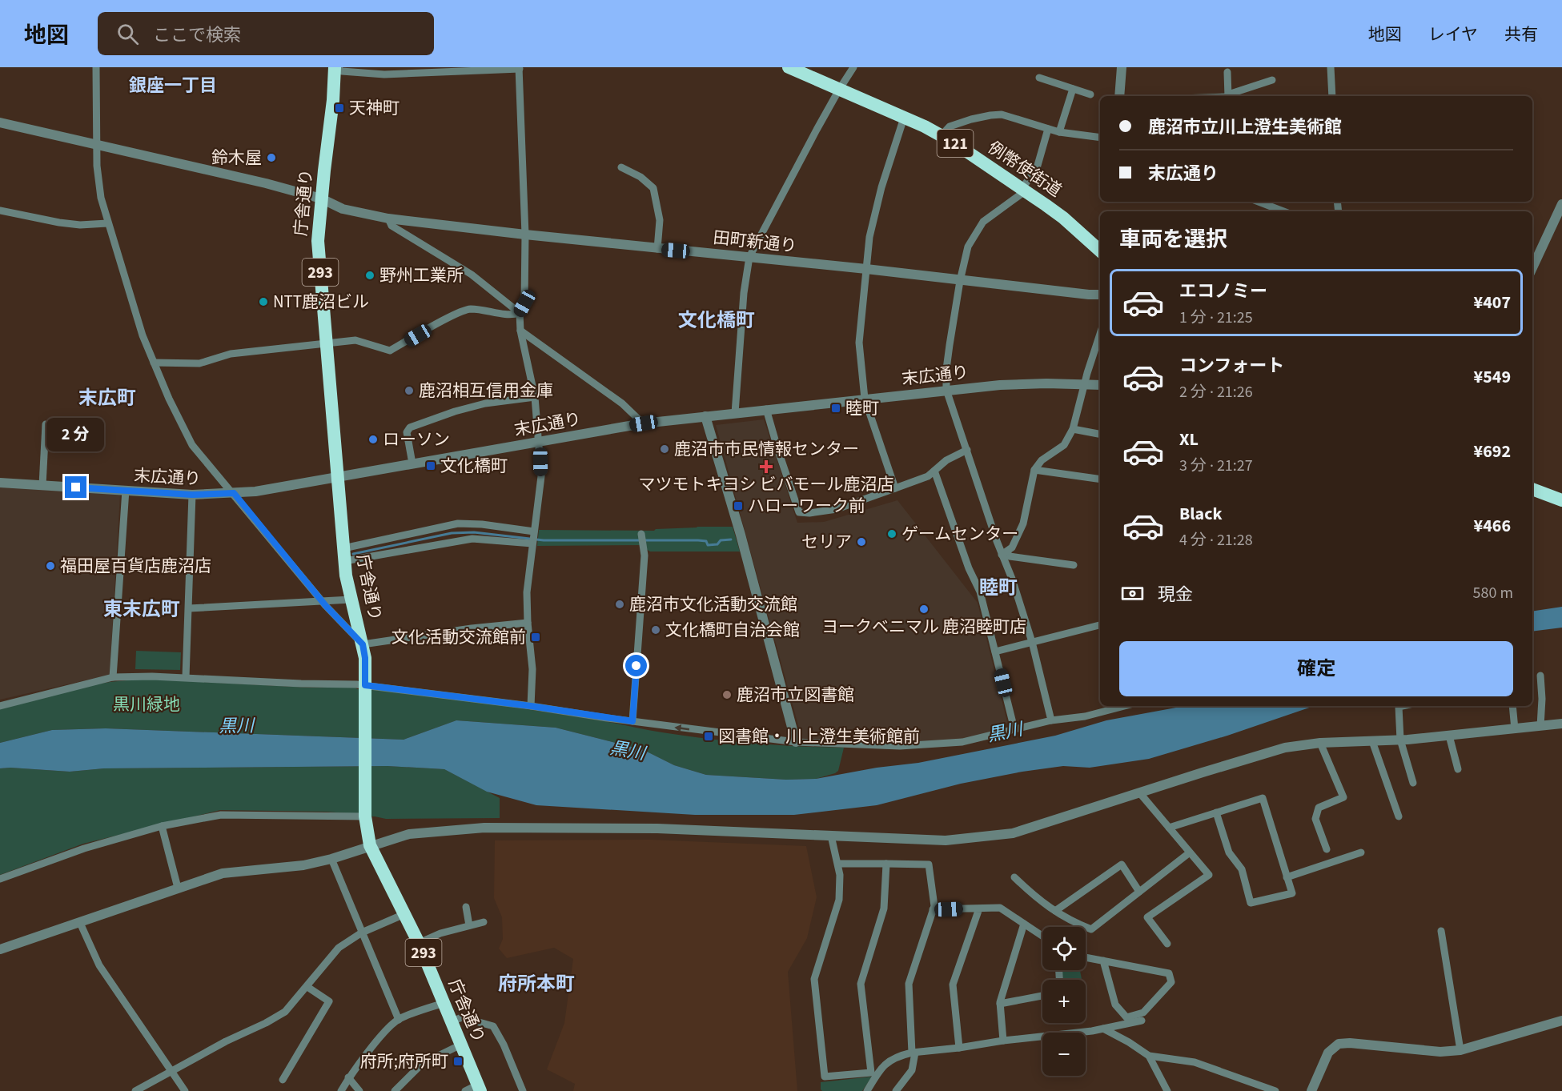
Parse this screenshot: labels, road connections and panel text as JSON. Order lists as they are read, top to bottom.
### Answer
{
  "streets": {
    "highway": [
      "121",
      "例幣使街道",
      "庁舎通り",
      "293"
    ],
    "street": ["田町新通り", "末広通り"]
  },
  "crossings": [
    ["庁舎通り", "田町新通り"],
    ["庁舎通り", "末広通り"]
  ],
  "districts": [
    "銀座一丁目",
    "文化橋町",
    "末広町",
    "睦町",
    "東末広町",
    "府所本町"
  ],
  "water": ["黒川"],
  "parks": ["黒川緑地"],
  "places": {
    "transit": [
      "天神町",
      "睦町",
      "文化橋町",
      "ハローワーク前",
      "文化活動交流館前",
      "図書館・川上澄生美術館前",
      "府所;府所町"
    ],
    "other": [
      "鈴木屋",
      "野州工業所",
      "NTT鹿沼ビル",
      "鹿沼相互信用金庫",
      "ローソン",
      "鹿沼市市民情報センター",
      "ゲームセンター",
      "セリア",
      "福田屋百貨店鹿沼店",
      "鹿沼市文化活動交流館",
      "ヨークベニマル 鹿沼睦町店",
      "文化橋町自治会館",
      "鹿沼市立図書館"
    ],
    "health": ["マツモトキヨシ ビバモール鹿沼店"]
  },
  "page": {
    "header": "地図",
    "search": "ここで検索",
    "nav": ["地図", "レイヤ", "共有"],
    "banner": ["鹿沼市立川上澄生美術館", "末広通り"],
    "heading": "車両を選択",
    "list": [
      {
        "name": "エコノミー",
        "note": "1 分 · 21:25",
        "value": "¥407"
      },
      {
        "name": "コンフォート",
        "note": "2 分 · 21:26",
        "value": "¥549"
      },
      {
        "name": "XL",
        "note": "3 分 · 21:27",
        "value": "¥692"
      },
      {
        "name": "Black",
        "note": "4 分 · 21:28",
        "value": "¥466"
      }
    ],
    "bubble": "2 分",
    "pay": ["現金", "580 m"],
    "buttons": "確定",
    "map_buttons": ["+", "−"]
  }
}
